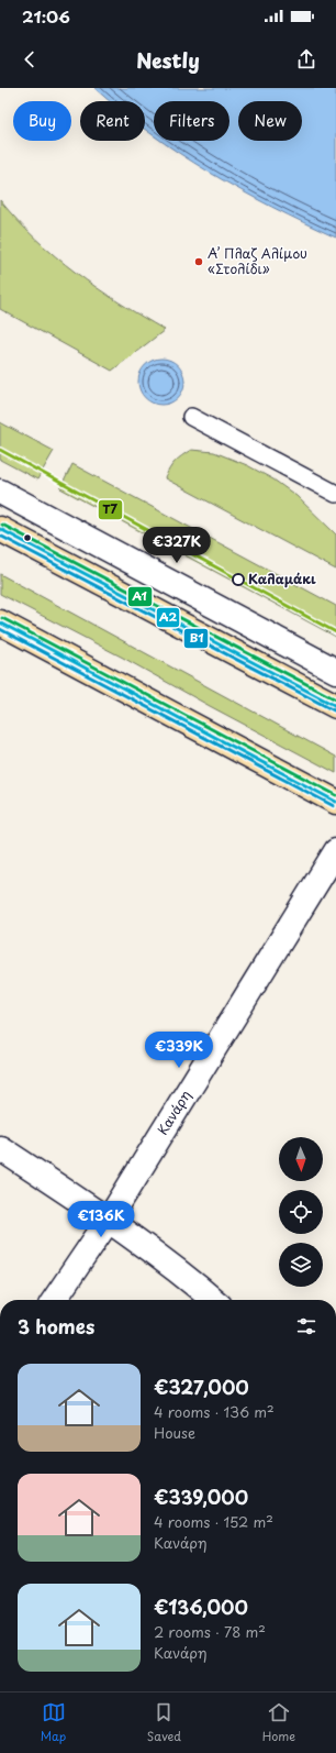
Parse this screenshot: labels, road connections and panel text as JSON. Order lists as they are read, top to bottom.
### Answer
{
  "streets": {
    "street": ["Κανάρη"]
  },
  "places": ["Α’ Πλαζ Αλίμου «Στολίδι»", "Καλαμάκι"],
  "lines": [
    "transit line Τ7",
    "transit line Α1",
    "transit line Α2",
    "transit line Β1"
  ],
  "north": "bottom",
  "page": {
    "status": "21:06",
    "header": "Nestly",
    "chip": [
      "Buy",
      "Rent",
      "Filters",
      "New"
    ],
    "price": ["€327K", "€339K", "€136K"],
    "heading": "3 homes",
    "list": [
      {
        "name": "€327,000",
        "note": "4 rooms · 136 m² · House"
      },
      {
        "name": "€339,000",
        "note": "4 rooms · 152 m² · Κανάρη"
      },
      {
        "name": "€136,000",
        "note": "2 rooms · 78 m² · Κανάρη"
      }
    ],
    "tabs": ["Map", "Saved", "Home"]
  }
}
